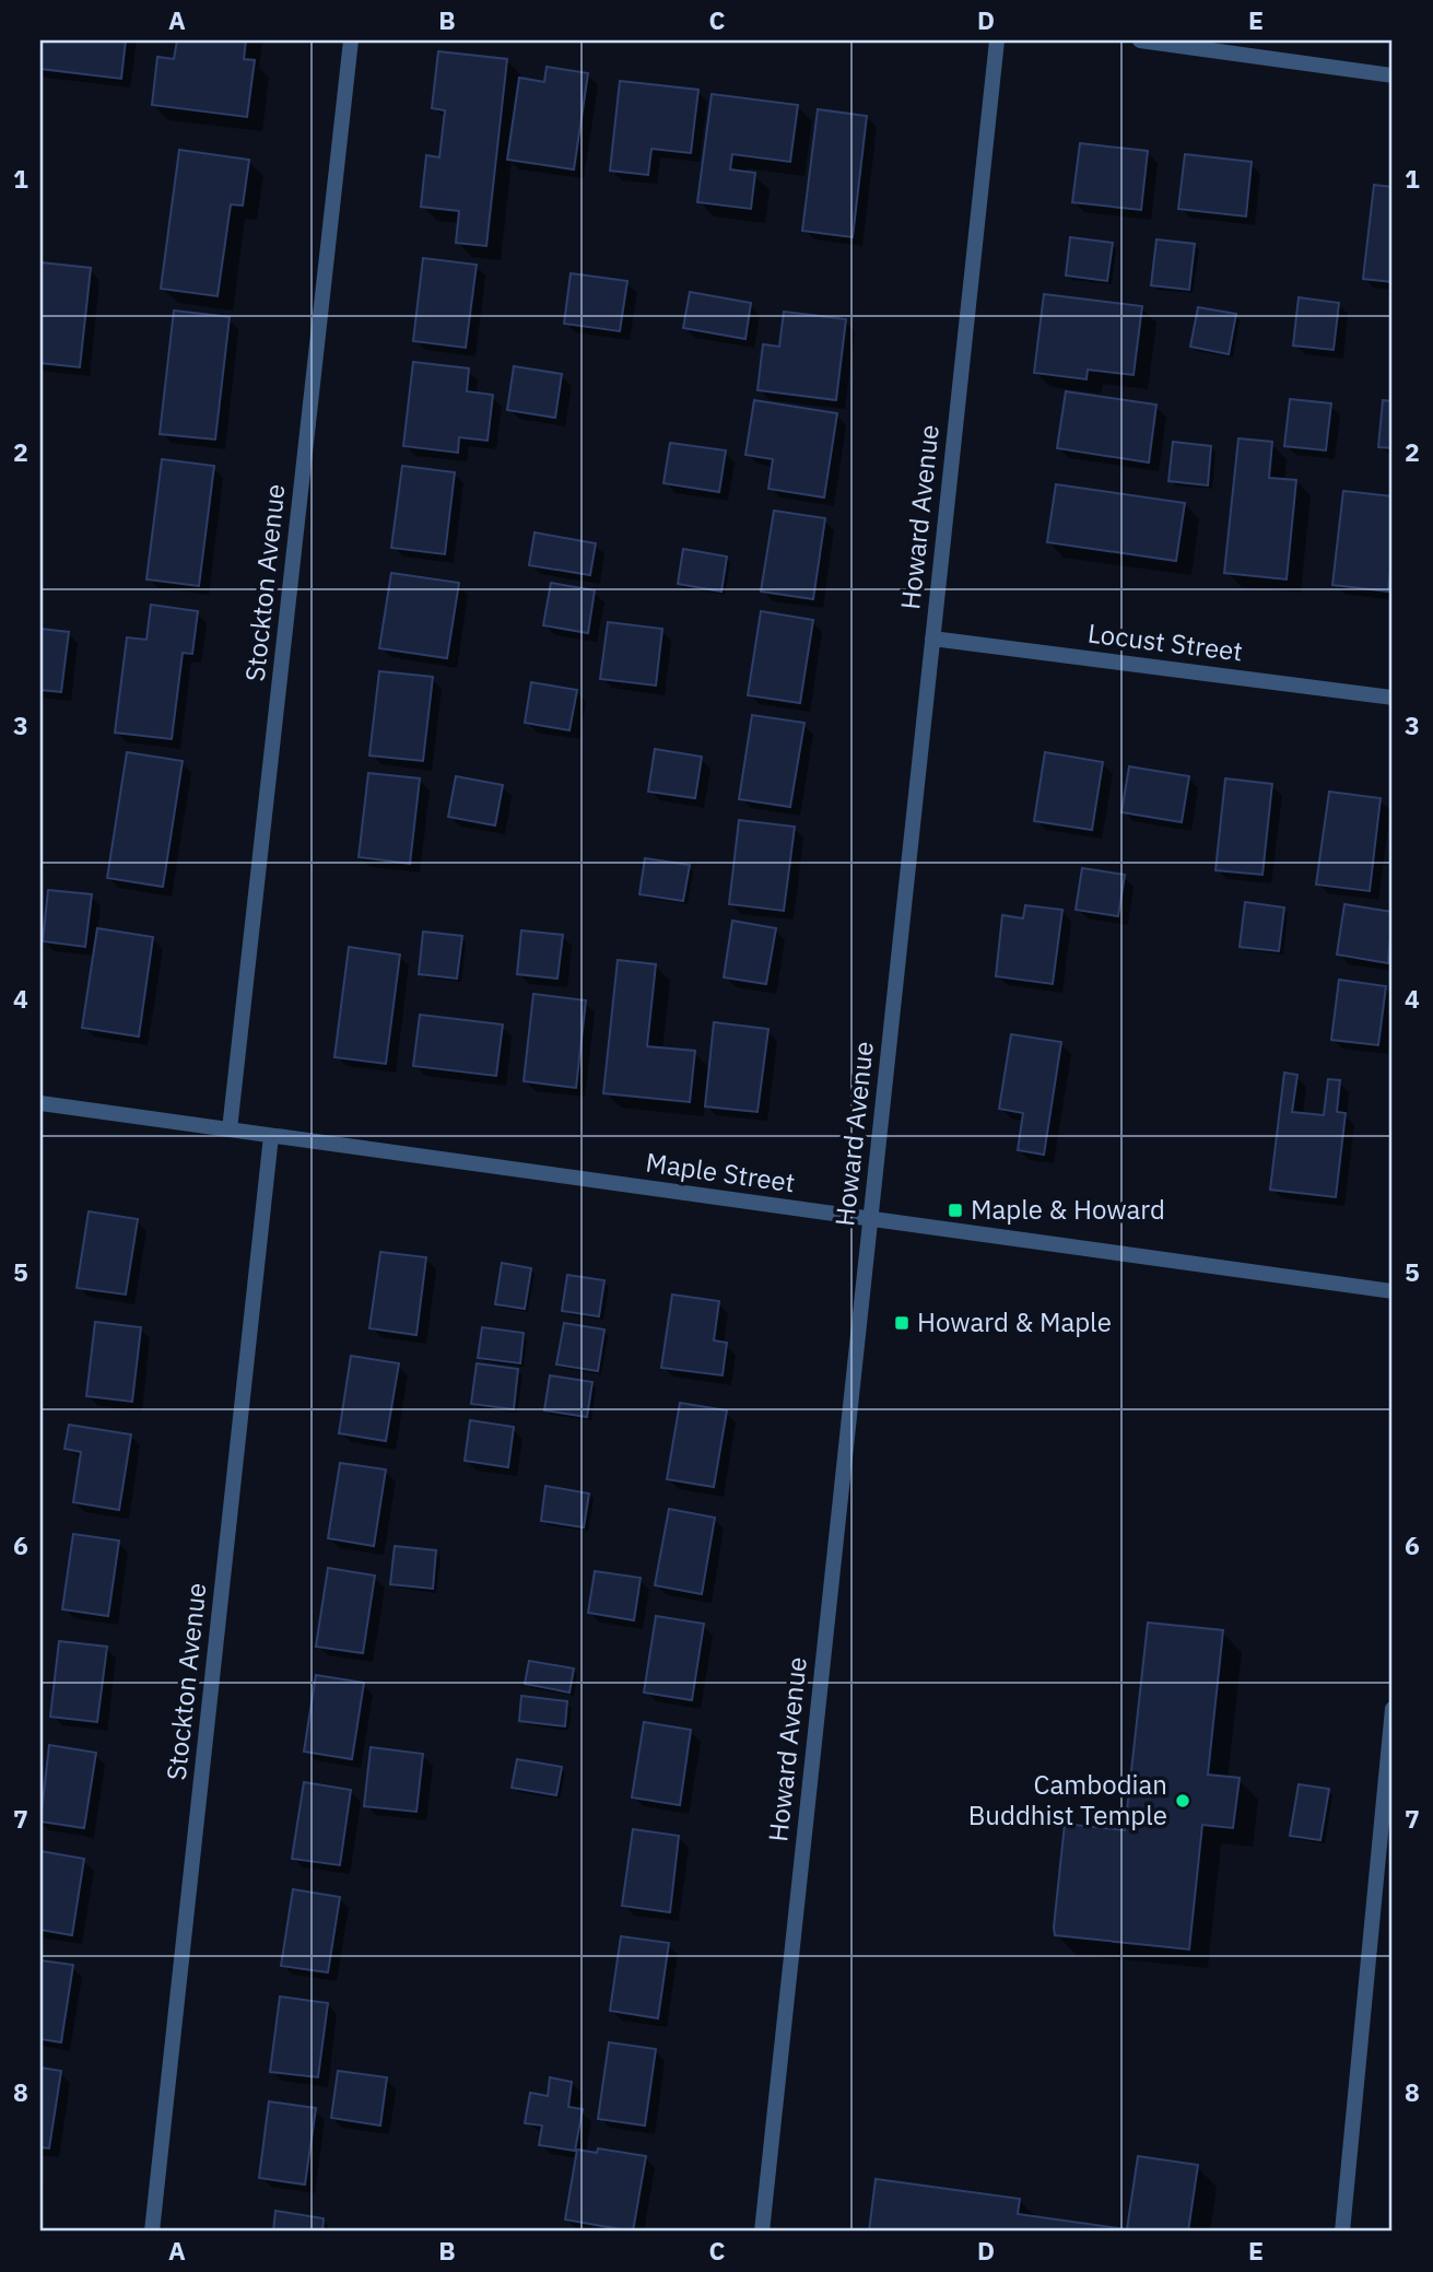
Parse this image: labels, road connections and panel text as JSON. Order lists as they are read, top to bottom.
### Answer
{
  "streets": {
    "street": [
      "Howard Avenue",
      "Stockton Avenue",
      "Locust Street",
      "Maple Street"
    ]
  },
  "crossings": [
    ["Howard Avenue", "Locust Street"],
    ["Howard Avenue", "Maple Street"],
    ["Stockton Avenue", "Maple Street"]
  ],
  "places": {
    "transit": ["Maple & Howard", "Howard & Maple"],
    "other": ["Cambodian Buddhist Temple"]
  },
  "grid": {
    "columns": [
      "A",
      "B",
      "C",
      "D",
      "E"
    ],
    "rows": [
      "1",
      "2",
      "3",
      "4",
      "5",
      "6",
      "7",
      "8"
    ]
  }
}
